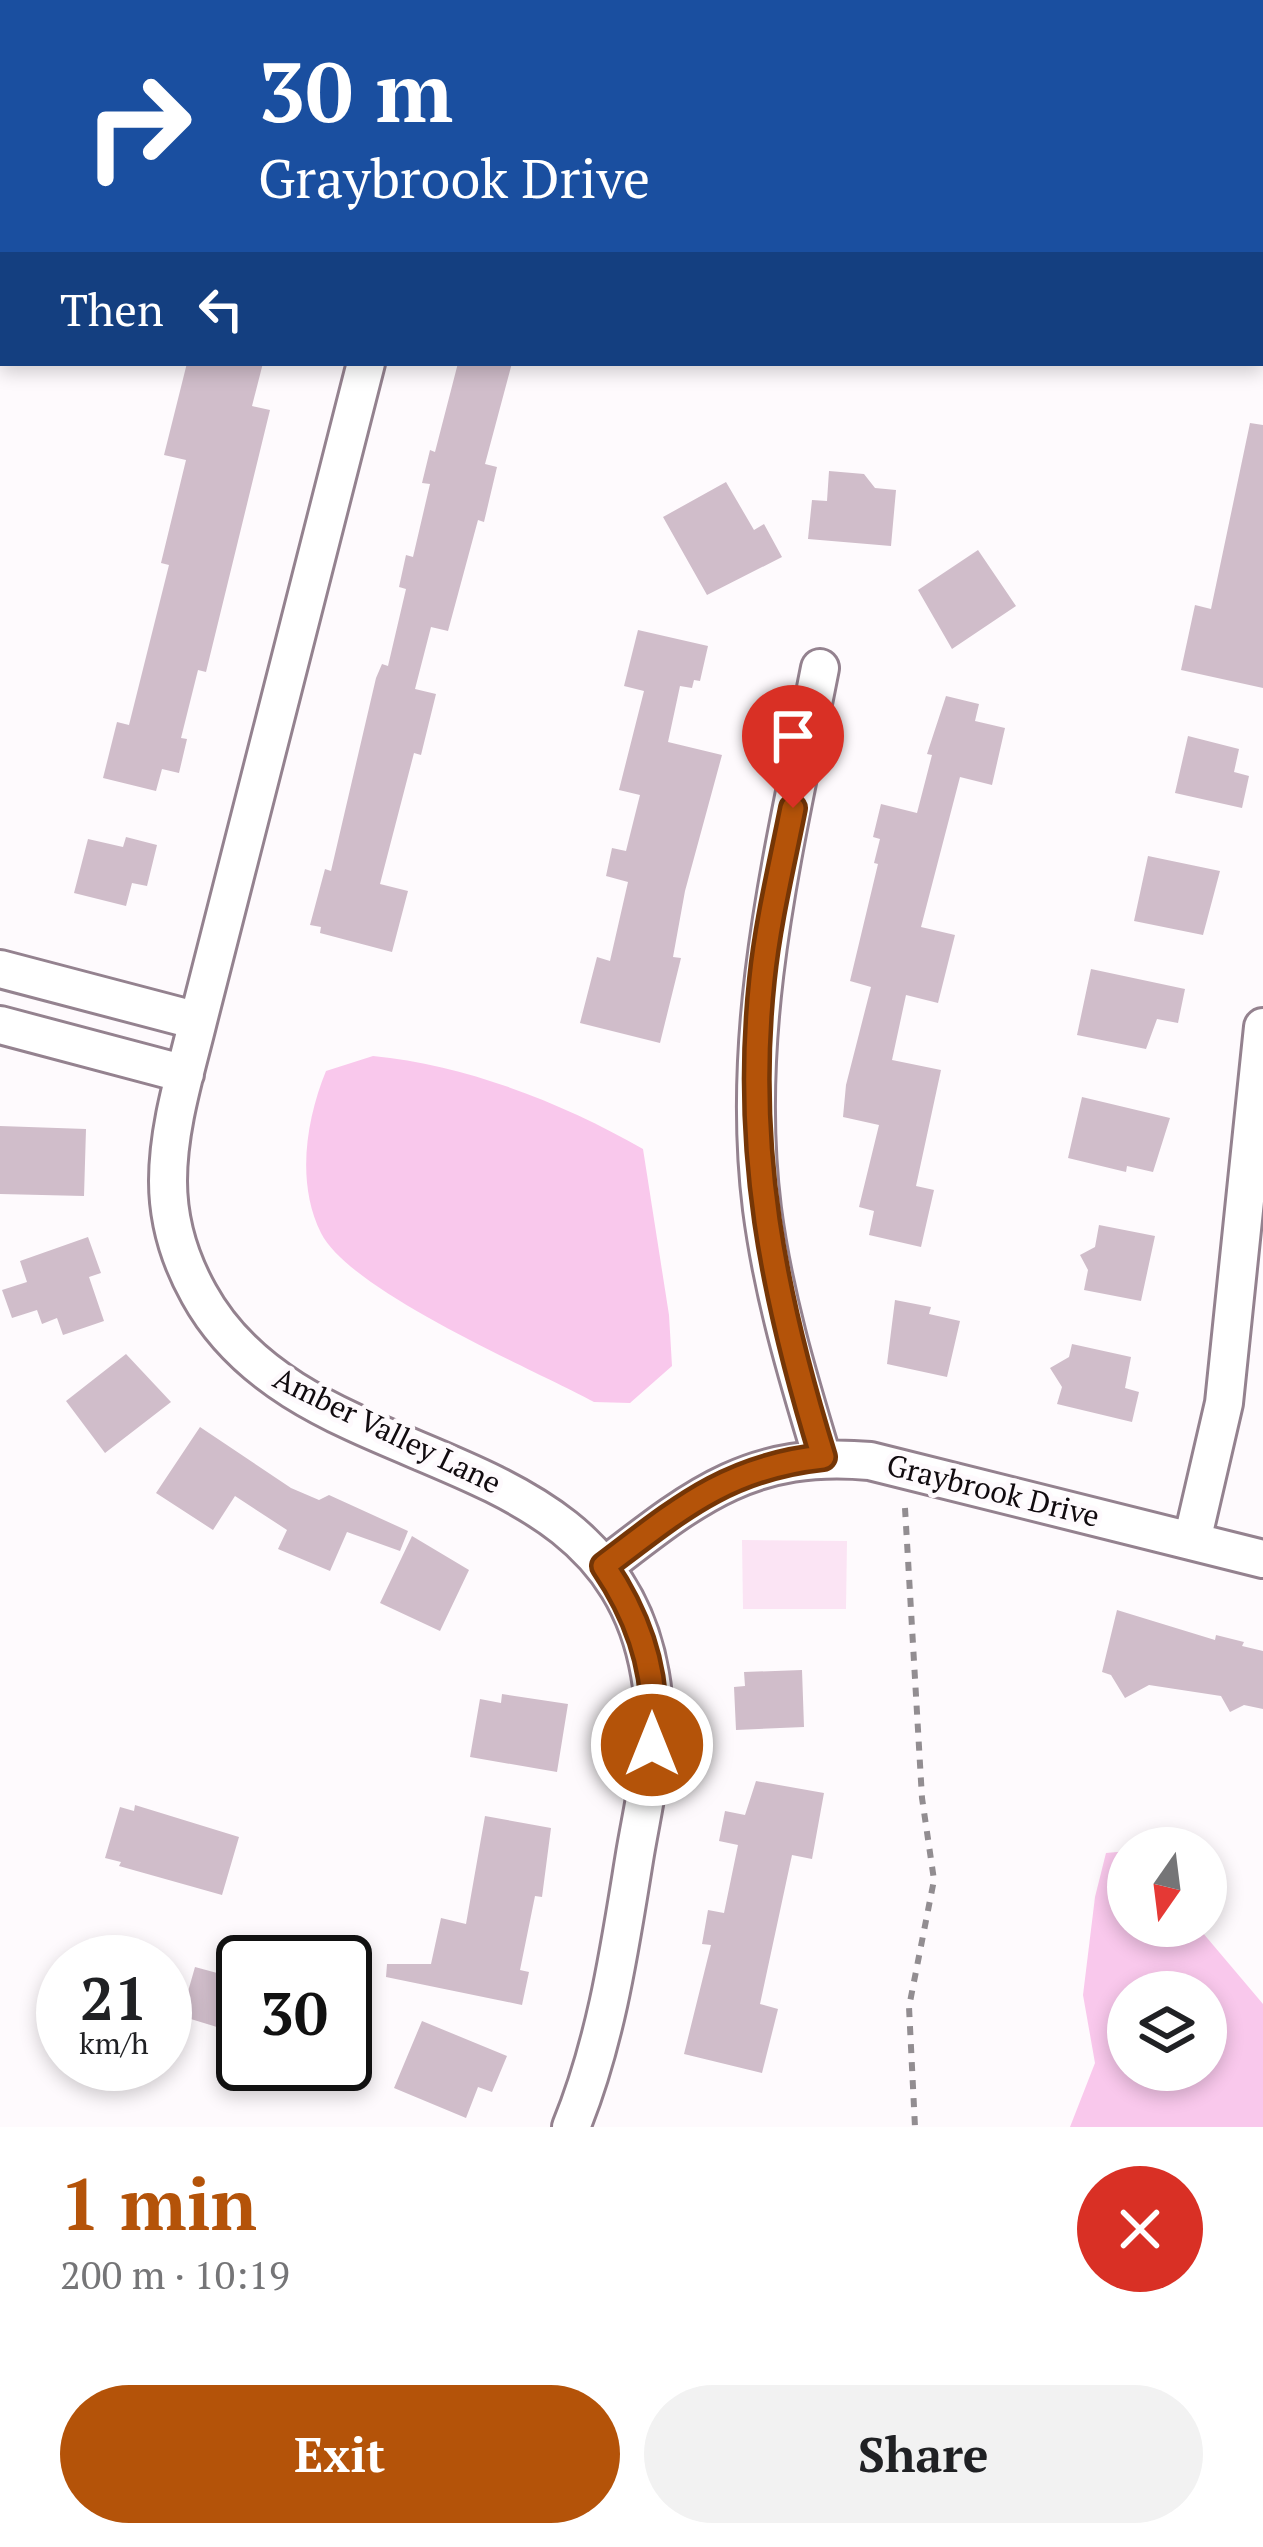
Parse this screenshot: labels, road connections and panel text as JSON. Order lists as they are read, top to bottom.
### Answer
{
  "streets": {
    "street": ["Amber Valley Lane", "Graybrook Drive"]
  },
  "crossings": [
    ["Amber Valley Lane", "Graybrook Drive"]
  ],
  "north": "bottom",
  "page": {
    "turn": ["30 m", "Graybrook Drive"],
    "then": "Then",
    "speed": "21 km/h",
    "limit": "30",
    "heading": ["1 min", "200 m · 10:19"],
    "buttons": ["Exit", "Share"]
  }
}
